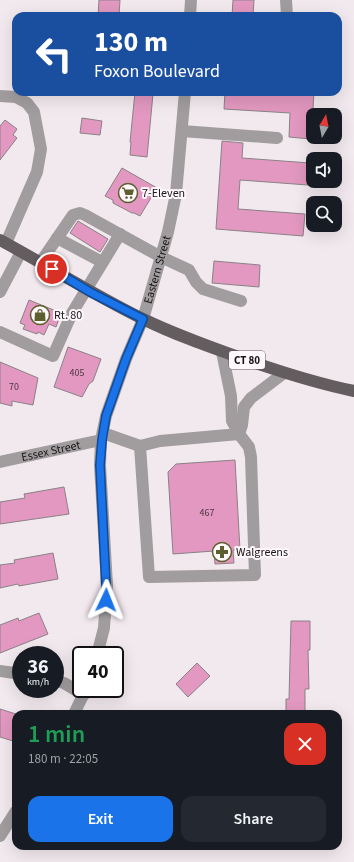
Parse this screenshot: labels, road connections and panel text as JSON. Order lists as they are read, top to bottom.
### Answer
{
  "streets": {
    "main road": ["CT 80"],
    "street": ["Eastern Street", "Essex Street"]
  },
  "crossings": [
    ["Eastern Street", "CT 80"],
    ["Eastern Street", "Essex Street"]
  ],
  "places": {
    "supermarket": ["7-Eleven"],
    "shop": ["Rt. 80"],
    "pharmacy": ["Walgreens"]
  },
  "house_numbers": ["405", "70", "467"],
  "north": "top",
  "page": {
    "turn": ["130 m", "Foxon Boulevard"],
    "speed": "36 km/h",
    "limit": "40",
    "heading": ["1 min", "180 m · 22:05"],
    "buttons": ["Exit", "Share"]
  }
}
